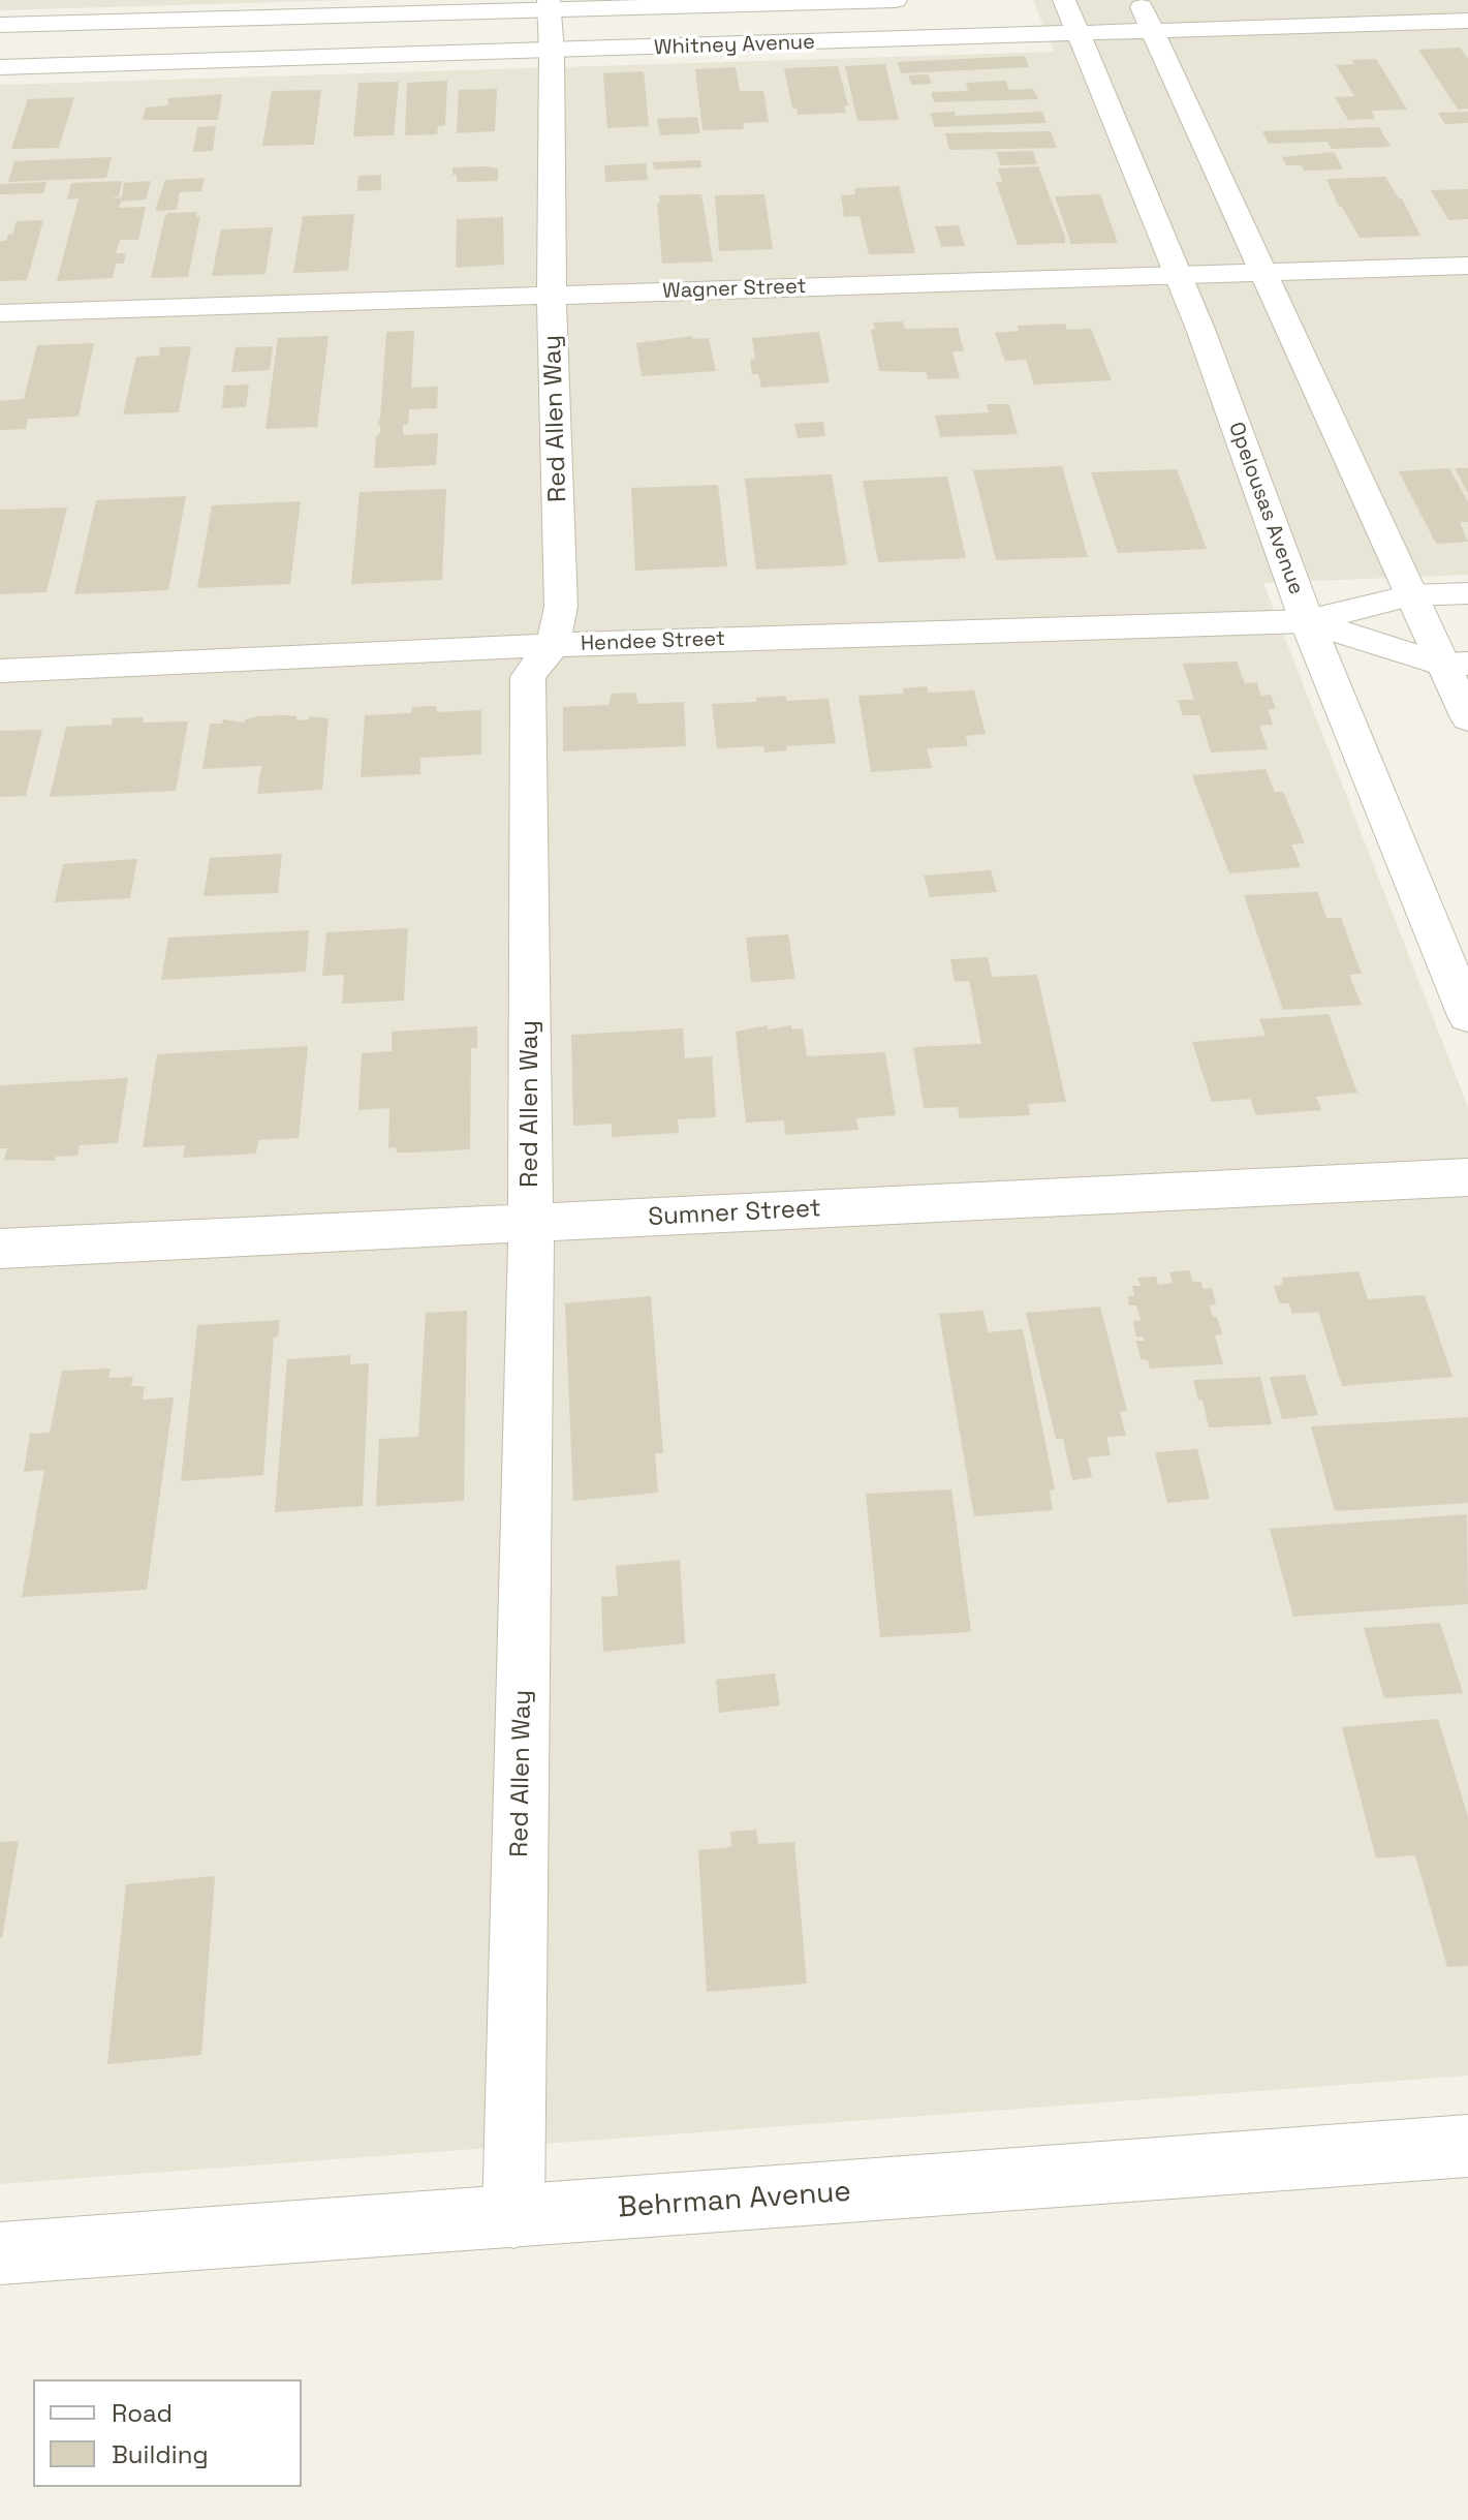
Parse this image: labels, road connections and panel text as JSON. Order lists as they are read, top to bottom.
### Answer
{
  "streets": {
    "street": [
      "Whitney Avenue",
      "Wagner Street",
      "Red Allen Way",
      "Opelousas Avenue",
      "Hendee Street",
      "Sumner Street",
      "Behrman Avenue"
    ]
  },
  "crossings": [
    ["Whitney Avenue", "Red Allen Way"],
    ["Whitney Avenue", "Opelousas Avenue"],
    ["Wagner Street", "Red Allen Way"],
    ["Wagner Street", "Opelousas Avenue"],
    ["Red Allen Way", "Hendee Street"],
    ["Red Allen Way", "Sumner Street"],
    ["Red Allen Way", "Behrman Avenue"],
    ["Opelousas Avenue", "Hendee Street"]
  ],
  "legend": ["Road", "Building"]
}
